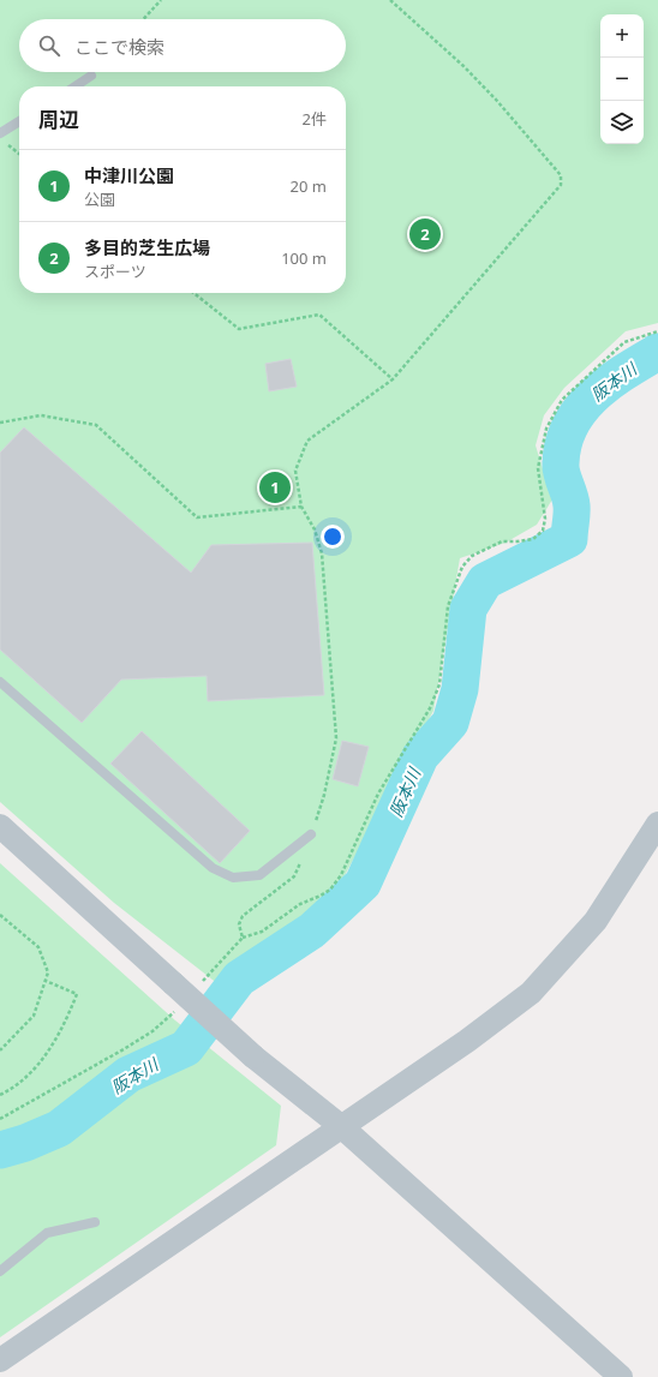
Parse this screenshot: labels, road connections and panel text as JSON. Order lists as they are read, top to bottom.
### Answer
{
  "water": ["阪本川"],
  "page": {
    "map_buttons": ["+", "−"],
    "search": "ここで検索",
    "heading": ["周辺", "2件"],
    "list": [
      {
        "mark": "1",
        "name": "中津川公園",
        "note": "公園",
        "value": "20 m"
      },
      {
        "mark": "2",
        "name": "多目的芝生広場",
        "note": "スポーツ",
        "value": "100 m"
      }
    ],
    "pins": ["2", "1"]
  }
}
